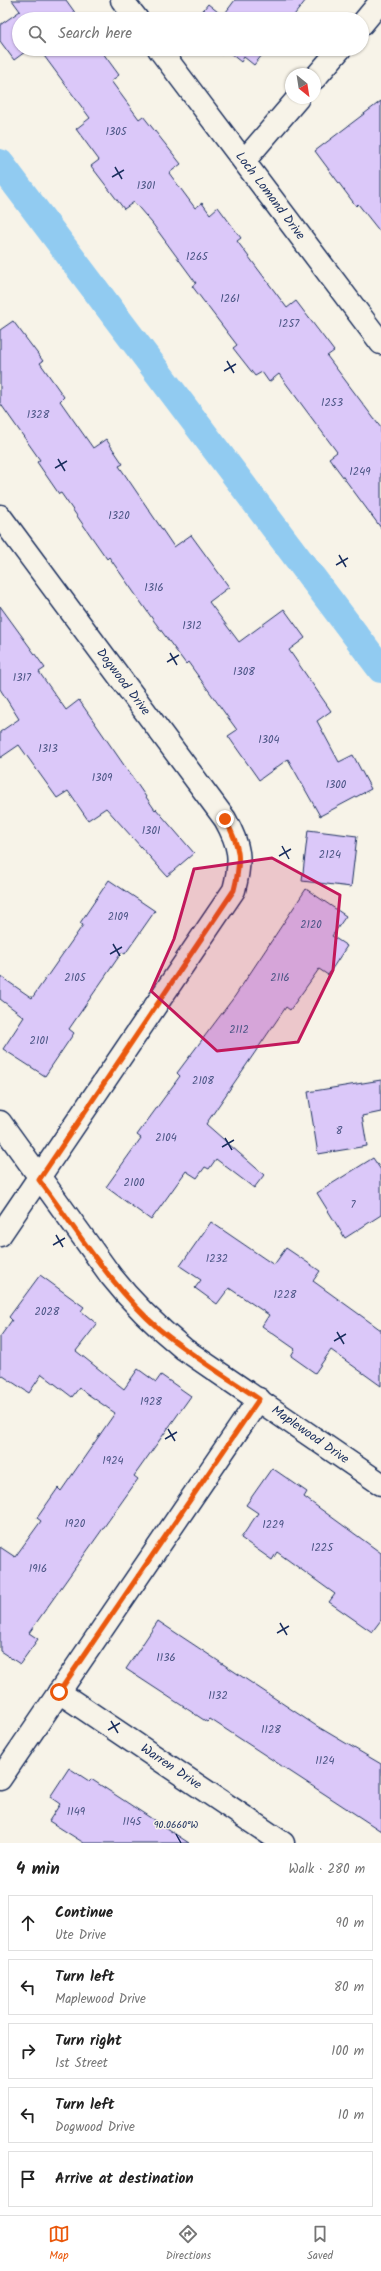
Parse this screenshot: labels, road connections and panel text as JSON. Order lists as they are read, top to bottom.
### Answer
{
  "streets": {
    "street": [
      "Loch Lomand Drive",
      "Dogwood Drive",
      "Maplewood Drive",
      "Warren Drive"
    ]
  },
  "crossings": [
    ["Dogwood Drive", "Maplewood Drive"]
  ],
  "house_numbers": [
    "1305",
    "1301",
    "1265",
    "1261",
    "1257",
    "1253",
    "1328",
    "1249",
    "1320",
    "1316",
    "1312",
    "1308",
    "1317",
    "1304",
    "1313",
    "1309",
    "1300",
    "1301",
    "2124",
    "2109",
    "2120",
    "2105",
    "2116",
    "2112",
    "2101",
    "2108",
    "8",
    "2104",
    "2100",
    "7",
    "1232",
    "1228",
    "2028",
    "1928",
    "1924",
    "1920",
    "1229",
    "1225",
    "1916",
    "1136",
    "1132",
    "1128",
    "1124",
    "1149",
    "1145"
  ],
  "north": "bottom right",
  "page": {
    "search": "Search here",
    "heading": ["4 min", "Walk · 280 m"],
    "list": [
      ["Continue", "Ute Drive", "90 m"],
      ["Turn left", "Maplewood Drive", "80 m"],
      ["Turn right", "1st Street", "100 m"],
      ["Turn left", "Dogwood Drive", "10 m"],
      "Arrive at destination"
    ],
    "nav": ["Map", "Directions", "Saved"]
  },
  "coordinates": ["90.0660°W"]
}
